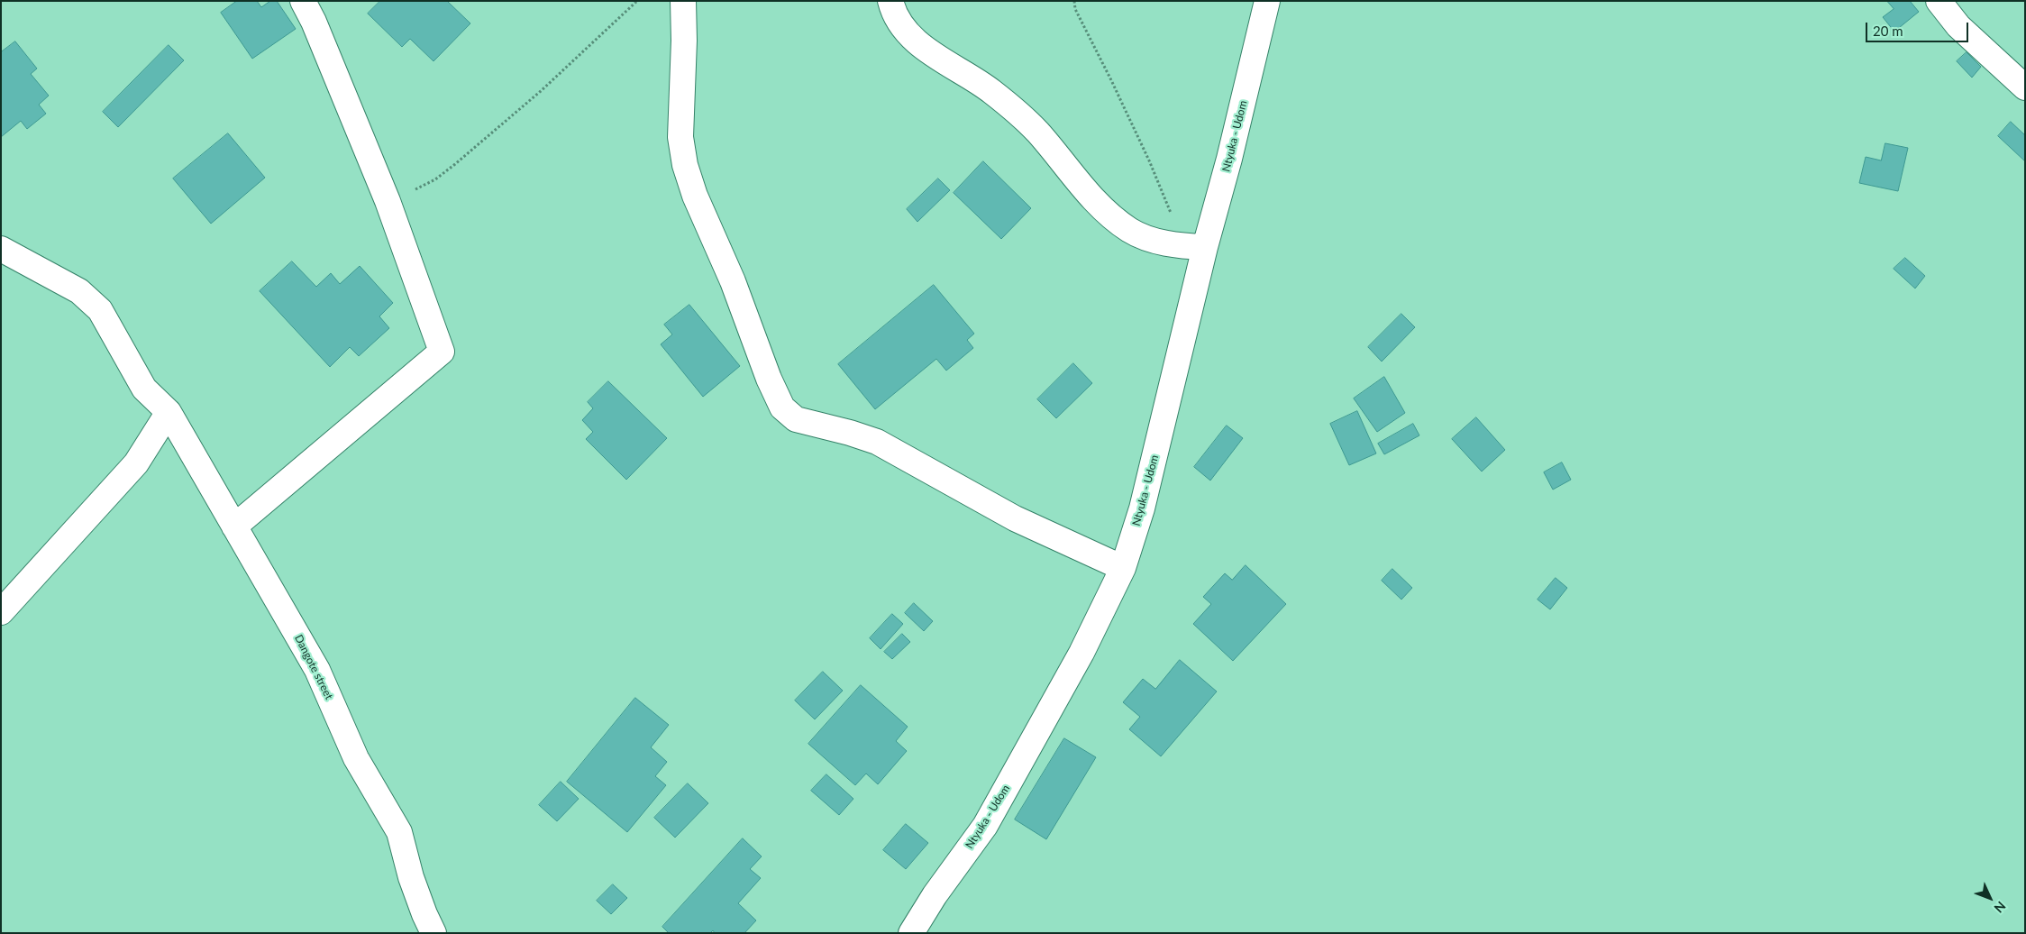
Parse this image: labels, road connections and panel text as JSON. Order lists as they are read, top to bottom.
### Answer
{
  "streets": {
    "street": ["Ntyuka - Udom", "Dangote street"]
  },
  "scale_bar": "20 m",
  "north": "bottom right"
}
